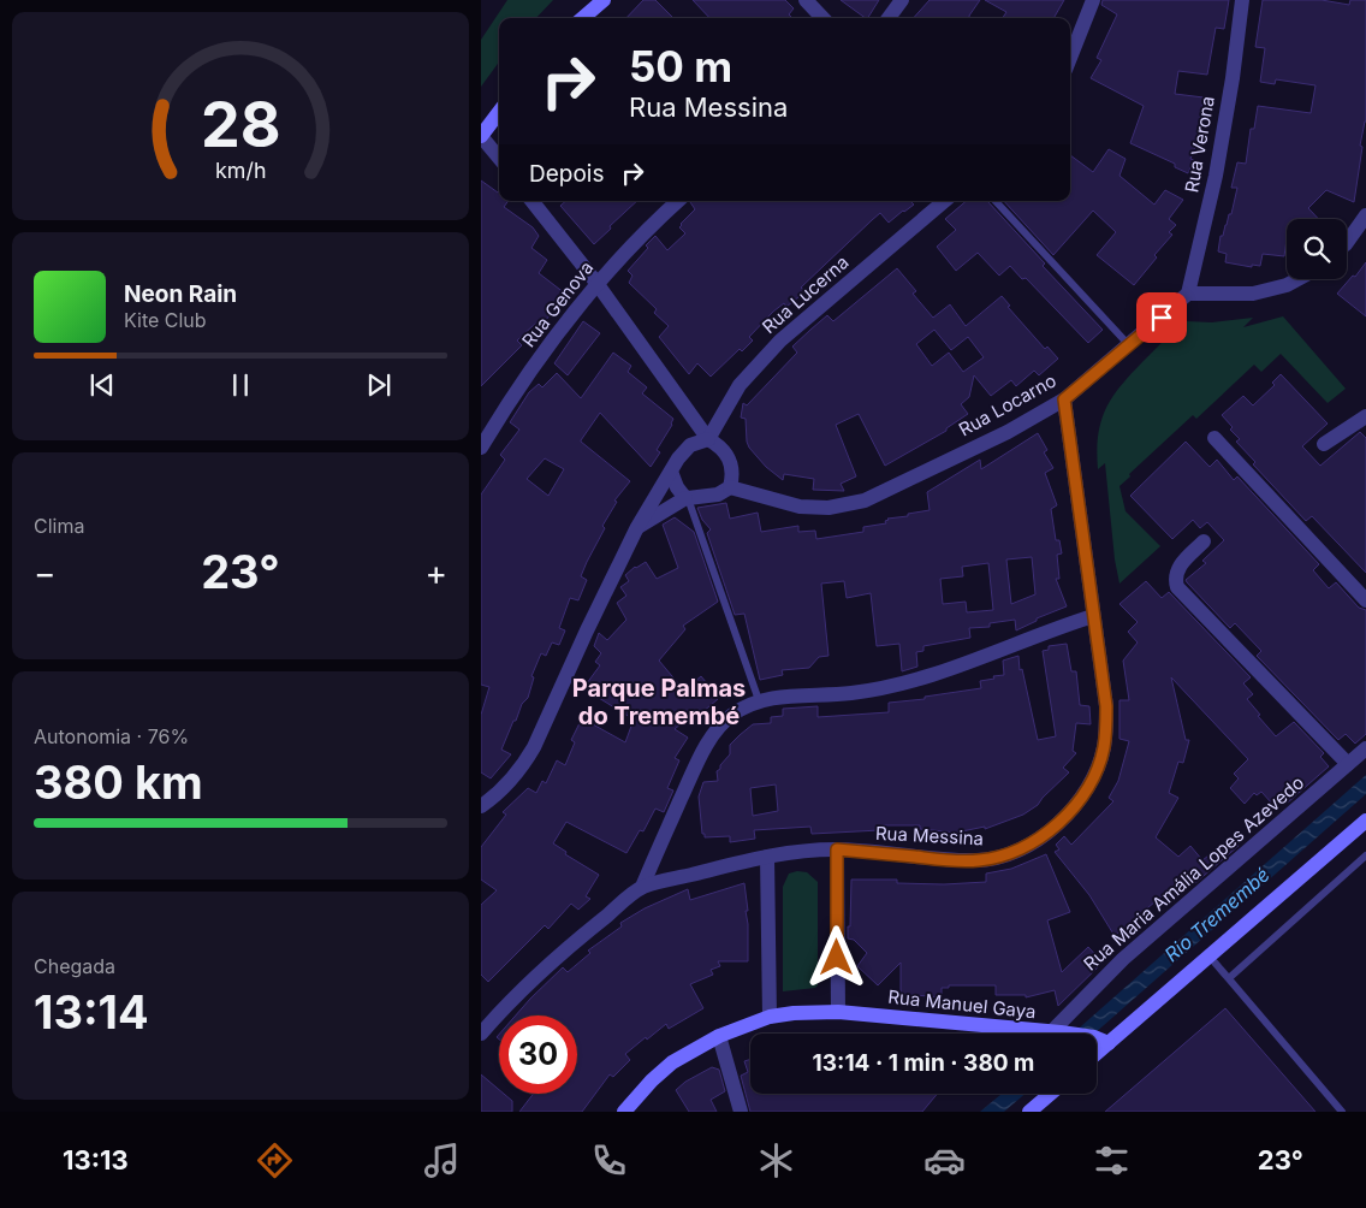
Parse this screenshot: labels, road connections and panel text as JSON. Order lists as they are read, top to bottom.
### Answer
{
  "streets": {
    "street": [
      "Rua Verona",
      "Rua Lucerna",
      "Rua Genova",
      "Rua Locarno",
      "Rua Messina",
      "Rua Maria Amália Lopes Azevedo",
      "Rua Manuel Gaya"
    ]
  },
  "crossings": [
    ["Rua Verona", "Rua Locarno"],
    ["Rua Lucerna", "Rua Locarno"],
    ["Rua Locarno", "Rua Messina"],
    ["Rua Maria Amália Lopes Azevedo", "Rua Manuel Gaya"]
  ],
  "districts": ["Parque Palmas do Tremembé"],
  "water": ["Rio Tremembé"],
  "page": {
    "turn": ["50 m", "Rua Messina"],
    "then": "Depois",
    "song": ["Neon Rain", "Kite Club"],
    "tile": [
      "Clima",
      ["Autonomia · 76%", "380 km"],
      ["Chegada", "13:14"]
    ],
    "heat": ["−", "23°", "+"],
    "limit": "30",
    "trip": "13:14 · 1 min · 380 m",
    "tabs": ["13:13", "23°"],
    "gauge": ["28", "km/h"]
  }
}
